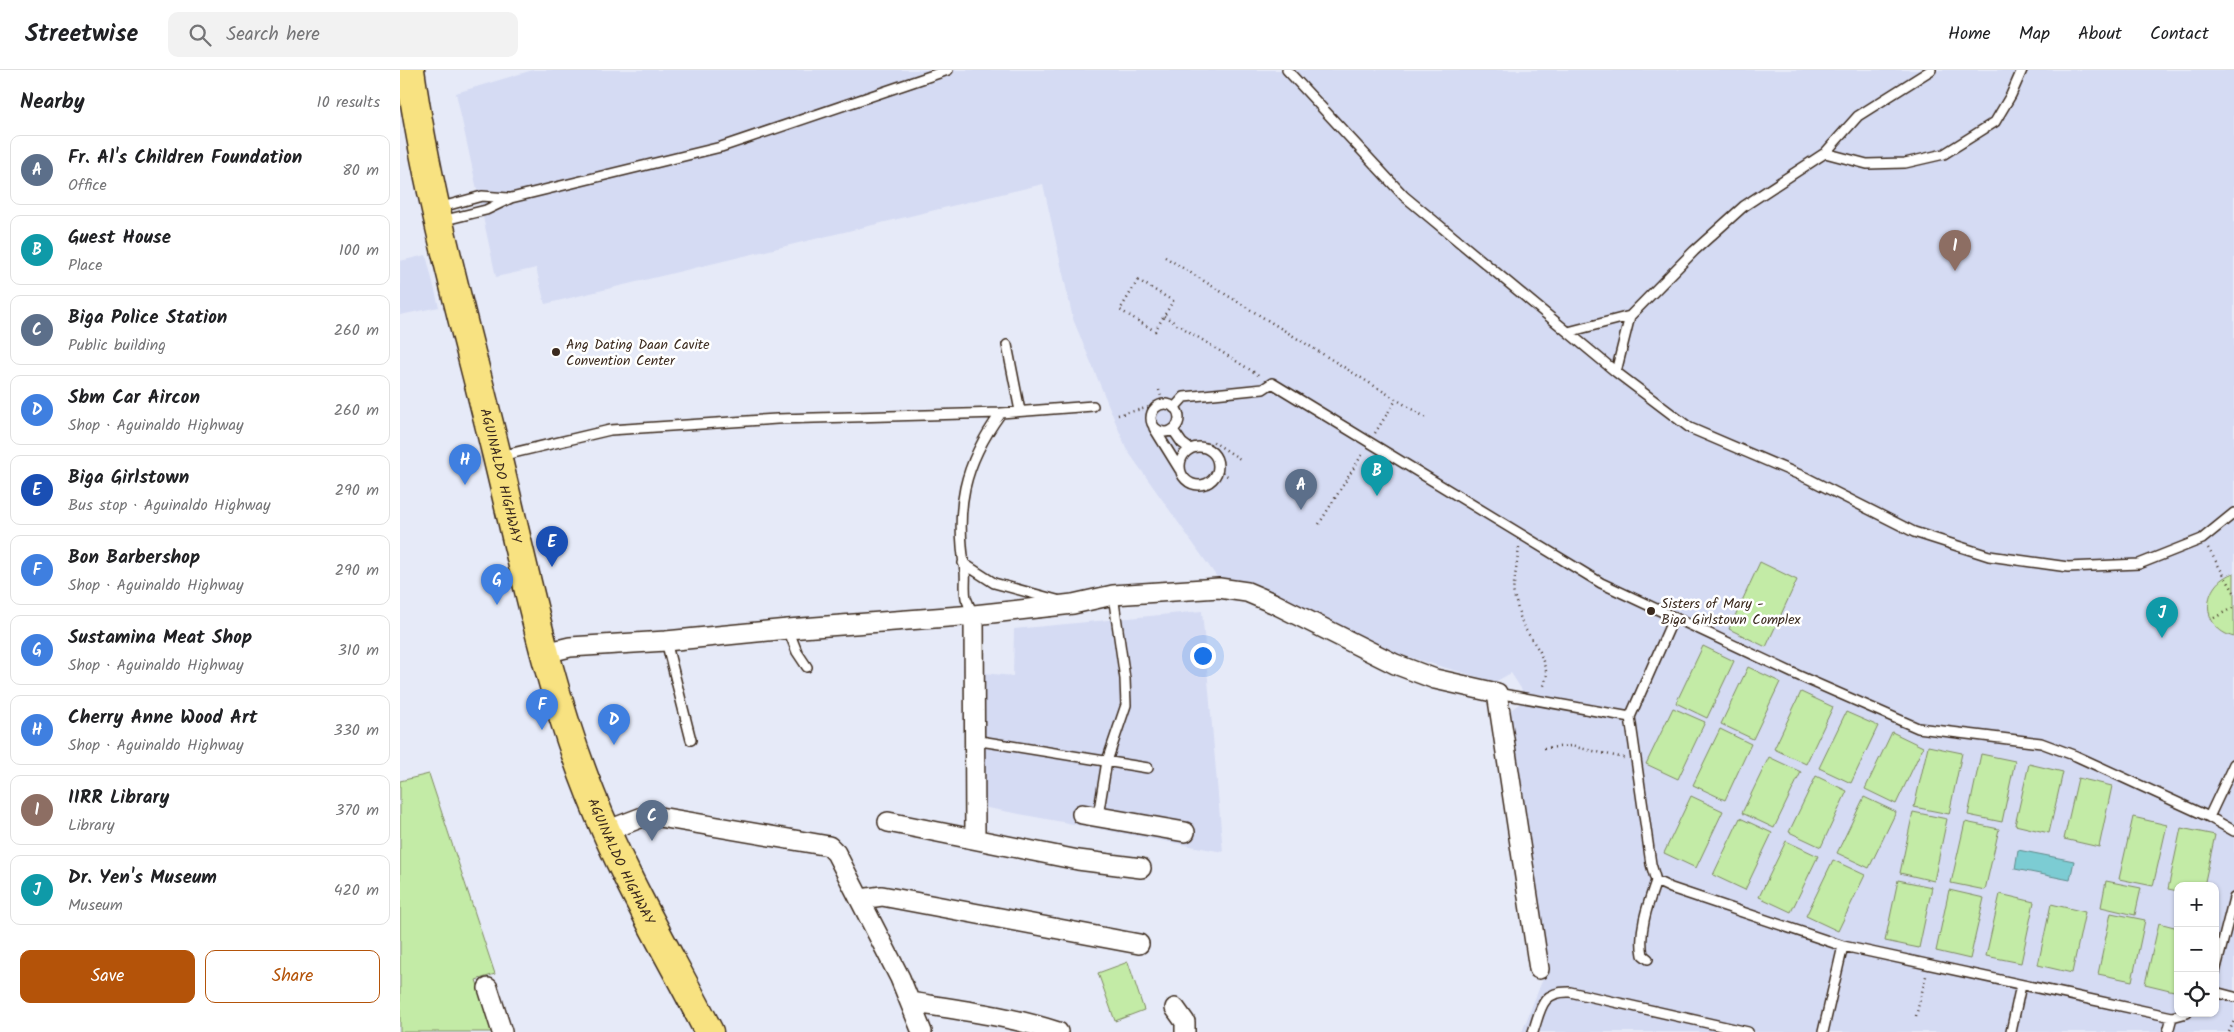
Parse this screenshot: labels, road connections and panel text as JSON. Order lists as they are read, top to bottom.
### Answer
{
  "streets": {
    "main road": ["AGUINALDO HIGHWAY"]
  },
  "places": ["Ang Dating Daan Cavite Convention Center", "Sisters of Mary - Biga Girlstown Complex"],
  "page": {
    "header": "Streetwise",
    "search": "Search here",
    "nav": [
      "Home",
      "Map",
      "About",
      "Contact"
    ],
    "heading": ["Nearby", "10 results"],
    "list": [
      {
        "mark": "A",
        "name": "Fr. Al's Children Foundation",
        "note": "Office",
        "value": "80 m"
      },
      {
        "mark": "B",
        "name": "Guest House",
        "note": "Place",
        "value": "100 m"
      },
      {
        "mark": "C",
        "name": "Biga Police Station",
        "note": "Public building",
        "value": "260 m"
      },
      {
        "mark": "D",
        "name": "Sbm Car Aircon",
        "note": "Shop · Aguinaldo Highway",
        "value": "260 m"
      },
      {
        "mark": "E",
        "name": "Biga Girlstown",
        "note": "Bus stop · Aguinaldo Highway",
        "value": "290 m"
      },
      {
        "mark": "F",
        "name": "Bon Barbershop",
        "note": "Shop · Aguinaldo Highway",
        "value": "290 m"
      },
      {
        "mark": "G",
        "name": "Sustamina Meat Shop",
        "note": "Shop · Aguinaldo Highway",
        "value": "310 m"
      },
      {
        "mark": "H",
        "name": "Cherry Anne Wood Art",
        "note": "Shop · Aguinaldo Highway",
        "value": "330 m"
      },
      {
        "mark": "I",
        "name": "IIRR Library",
        "note": "Library",
        "value": "370 m"
      },
      {
        "mark": "J",
        "name": "Dr. Yen's Museum",
        "note": "Museum",
        "value": "420 m"
      }
    ],
    "pins": [
      "I",
      "H",
      "B",
      "A",
      "E",
      "G",
      "J",
      "F",
      "D",
      "C"
    ],
    "map_buttons": ["+", "−"],
    "buttons": ["Save", "Share"]
  }
}
